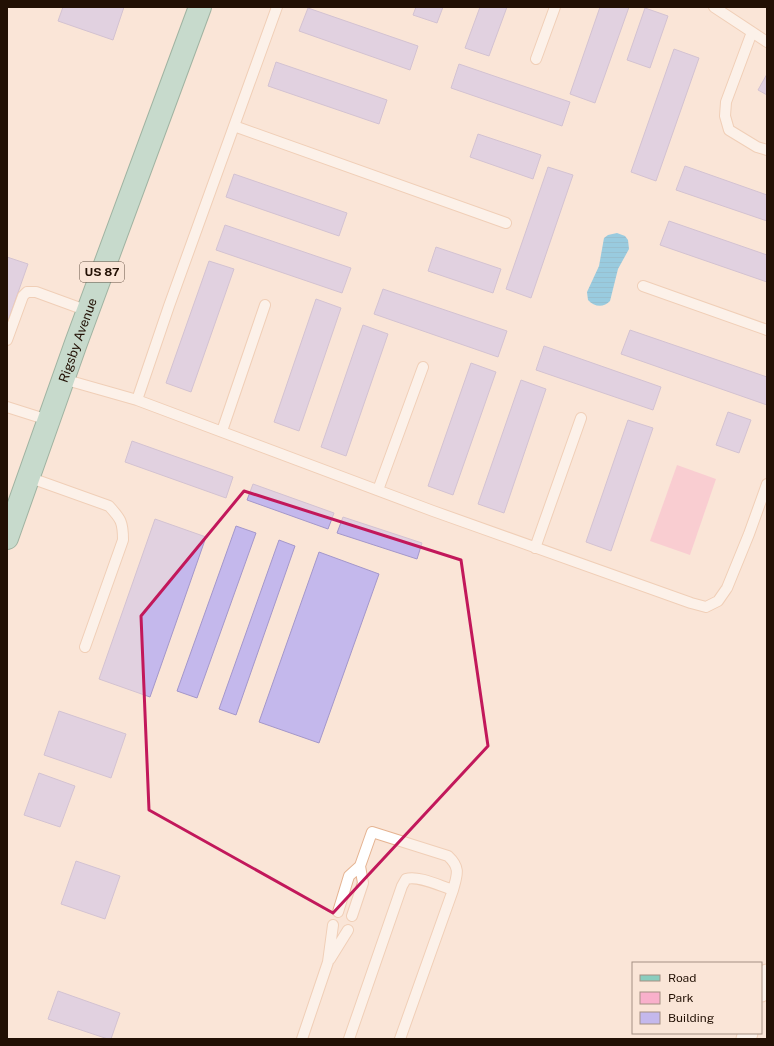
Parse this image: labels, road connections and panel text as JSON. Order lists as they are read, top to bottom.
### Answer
{
  "streets": {
    "main road": ["US 87", "Rigsby Avenue"]
  },
  "legend": ["Road", "Park", "Building"]
}
